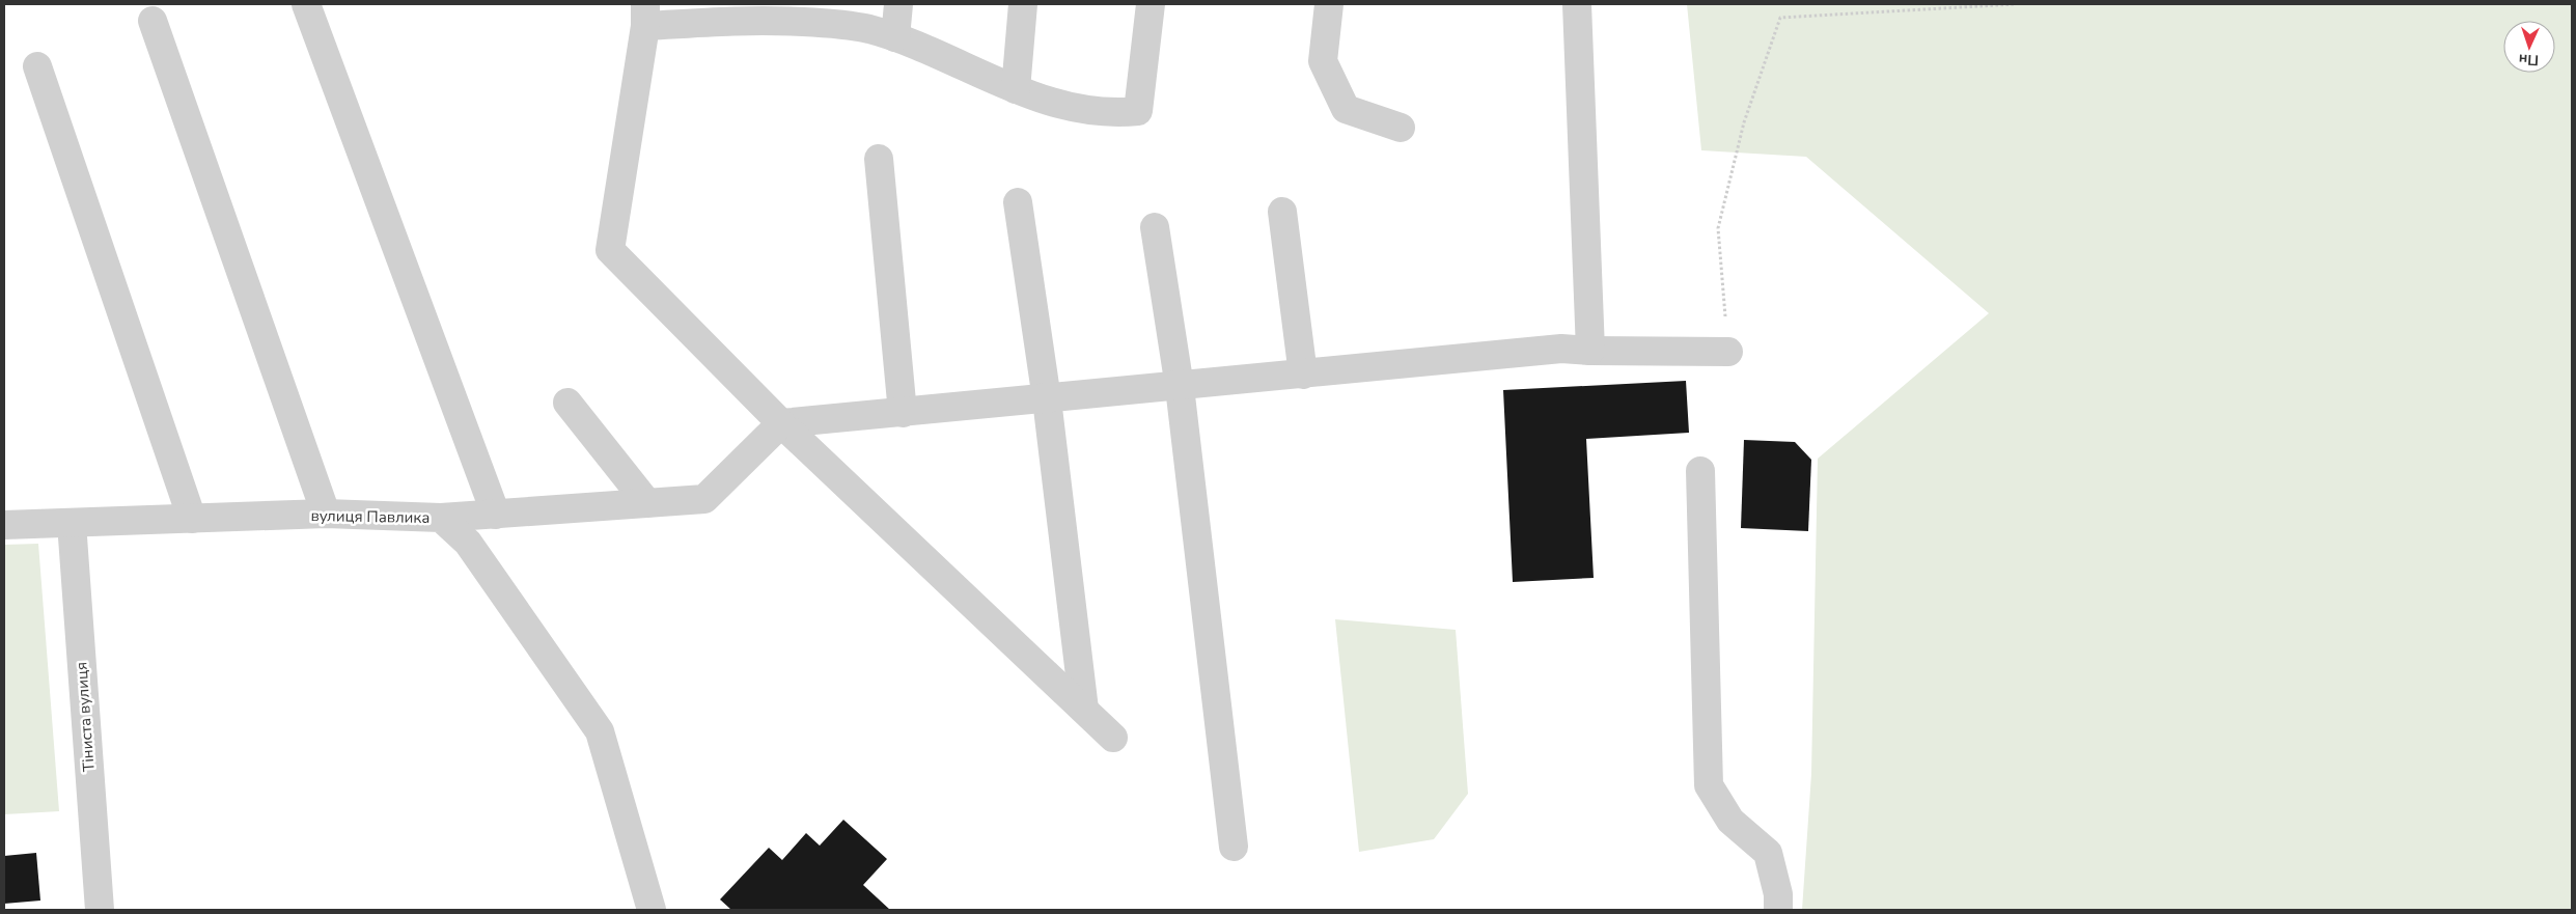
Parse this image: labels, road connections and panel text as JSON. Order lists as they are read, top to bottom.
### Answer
{
  "streets": {
    "street": ["вулиця Павлика", "Тіниста вулиця"]
  },
  "crossings": [
    ["вулиця Павлика", "Тіниста вулиця"]
  ],
  "north": "bottom"
}
